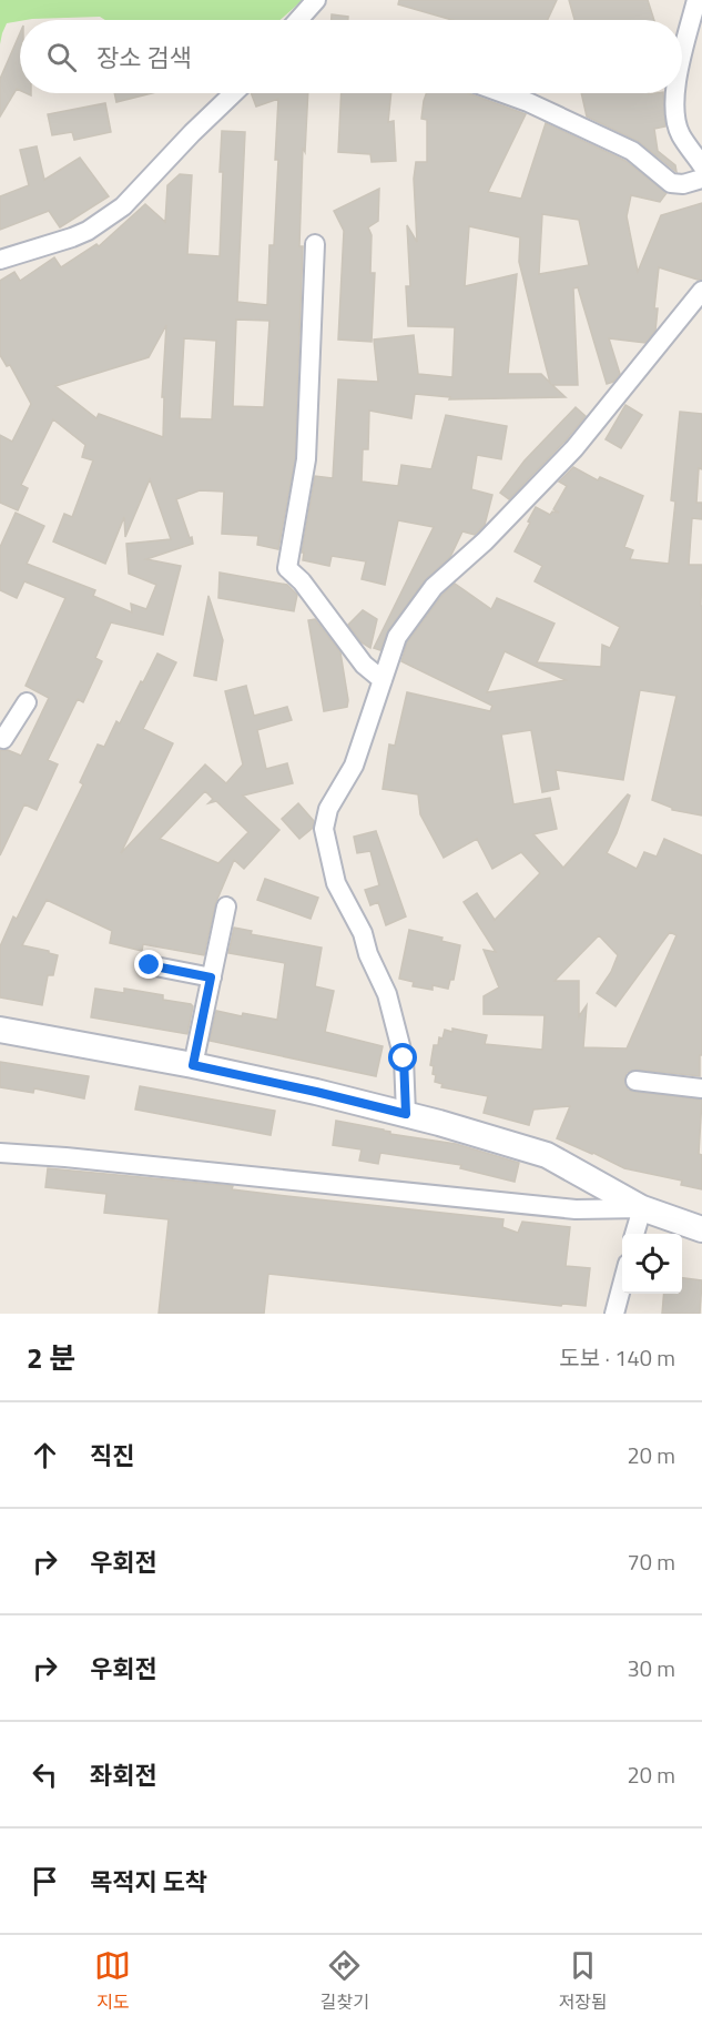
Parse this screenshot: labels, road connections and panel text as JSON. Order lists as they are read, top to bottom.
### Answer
{
  "page": {
    "search": "장소 검색",
    "heading": ["2 분", "도보 · 140 m"],
    "list": [
      ["직진", "20 m"],
      ["우회전", "70 m"],
      ["우회전", "30 m"],
      ["좌회전", "20 m"],
      "목적지 도착"
    ],
    "nav": ["지도", "길찾기", "저장됨"]
  }
}
